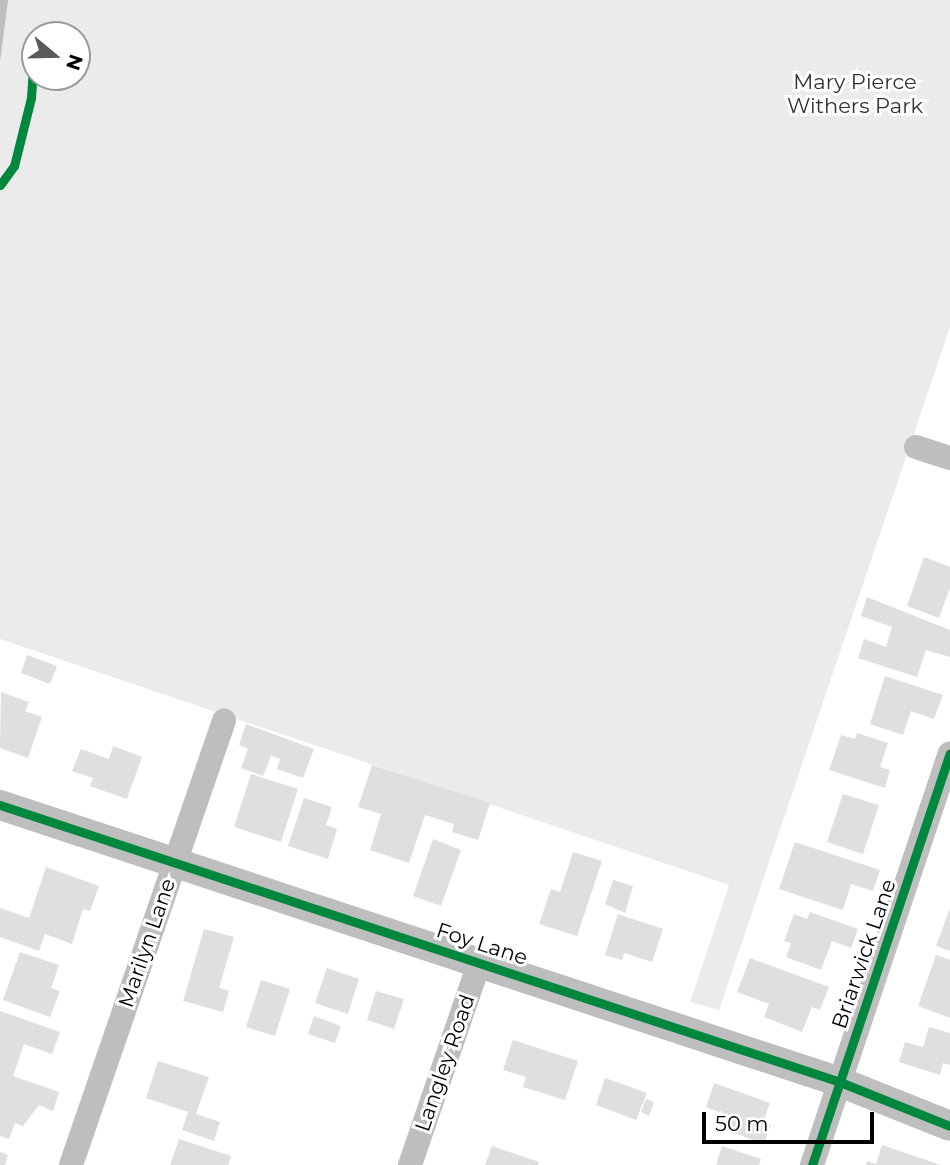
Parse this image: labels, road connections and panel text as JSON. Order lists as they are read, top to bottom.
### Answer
{
  "streets": {
    "street": [
      "Marilyn Lane",
      "Foy Lane",
      "Briarwick Lane",
      "Langley Road"
    ]
  },
  "crossings": [
    ["Marilyn Lane", "Foy Lane"],
    ["Foy Lane", "Briarwick Lane"],
    ["Foy Lane", "Langley Road"]
  ],
  "parks": ["Mary Pierce Withers Park"],
  "scale_bar": "50 m",
  "north": "right"
}
